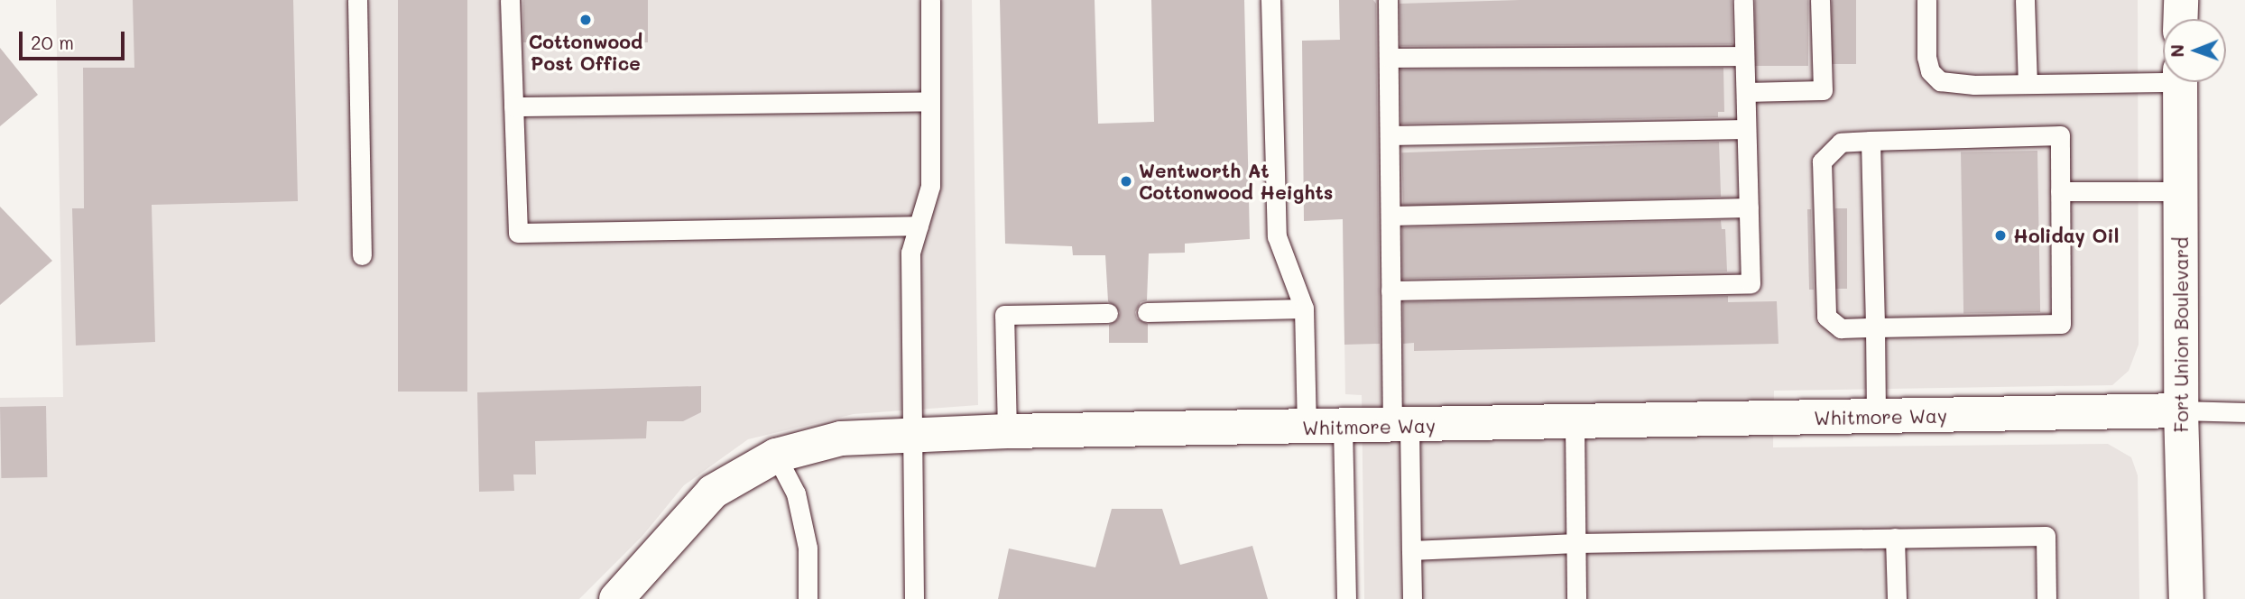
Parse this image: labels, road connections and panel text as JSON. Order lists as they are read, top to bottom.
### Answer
{
  "streets": {
    "street": ["Fort Union Boulevard", "Whitmore Way"]
  },
  "crossings": [
    ["Fort Union Boulevard", "Whitmore Way"]
  ],
  "places": ["Cottonwood Post Office", "Wentworth At Cottonwood Heights", "Holiday Oil"],
  "scale_bar": "20 m",
  "north": "left"
}
